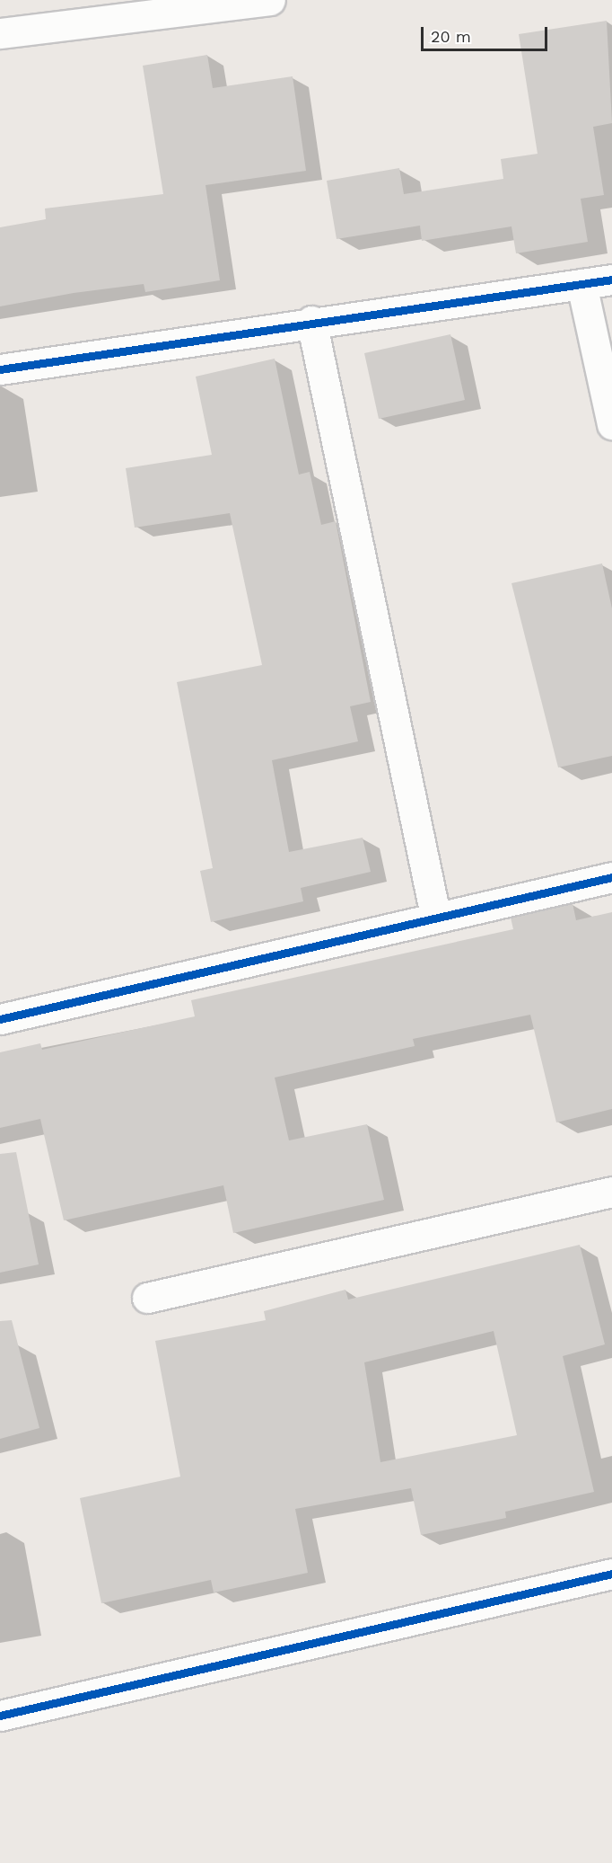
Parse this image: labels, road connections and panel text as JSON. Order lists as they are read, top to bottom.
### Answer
{
  "scale_bar": "20 m"
}
